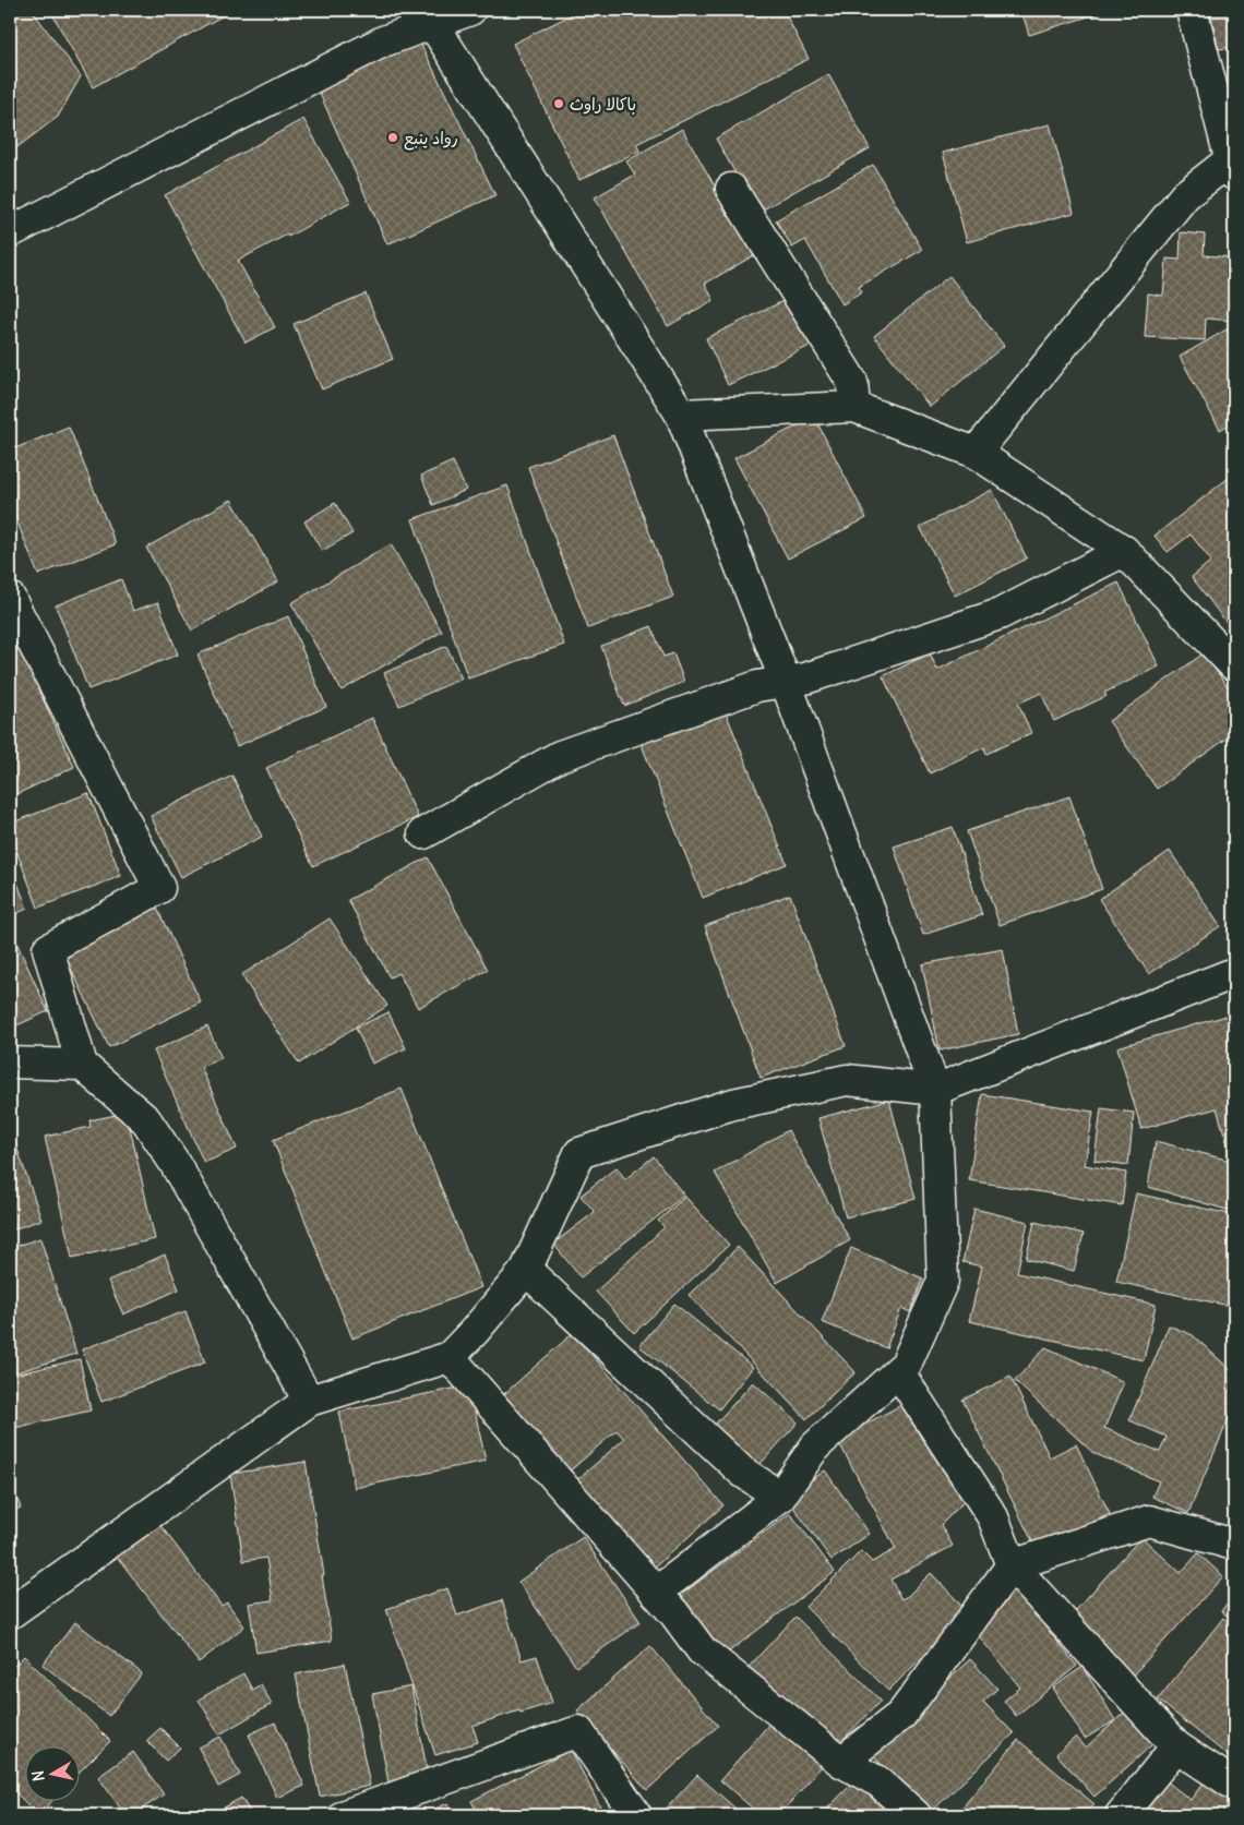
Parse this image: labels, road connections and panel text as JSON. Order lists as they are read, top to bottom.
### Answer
{
  "places": ["باكالا راوث", "رواد ينبع"],
  "north": "left"
}
